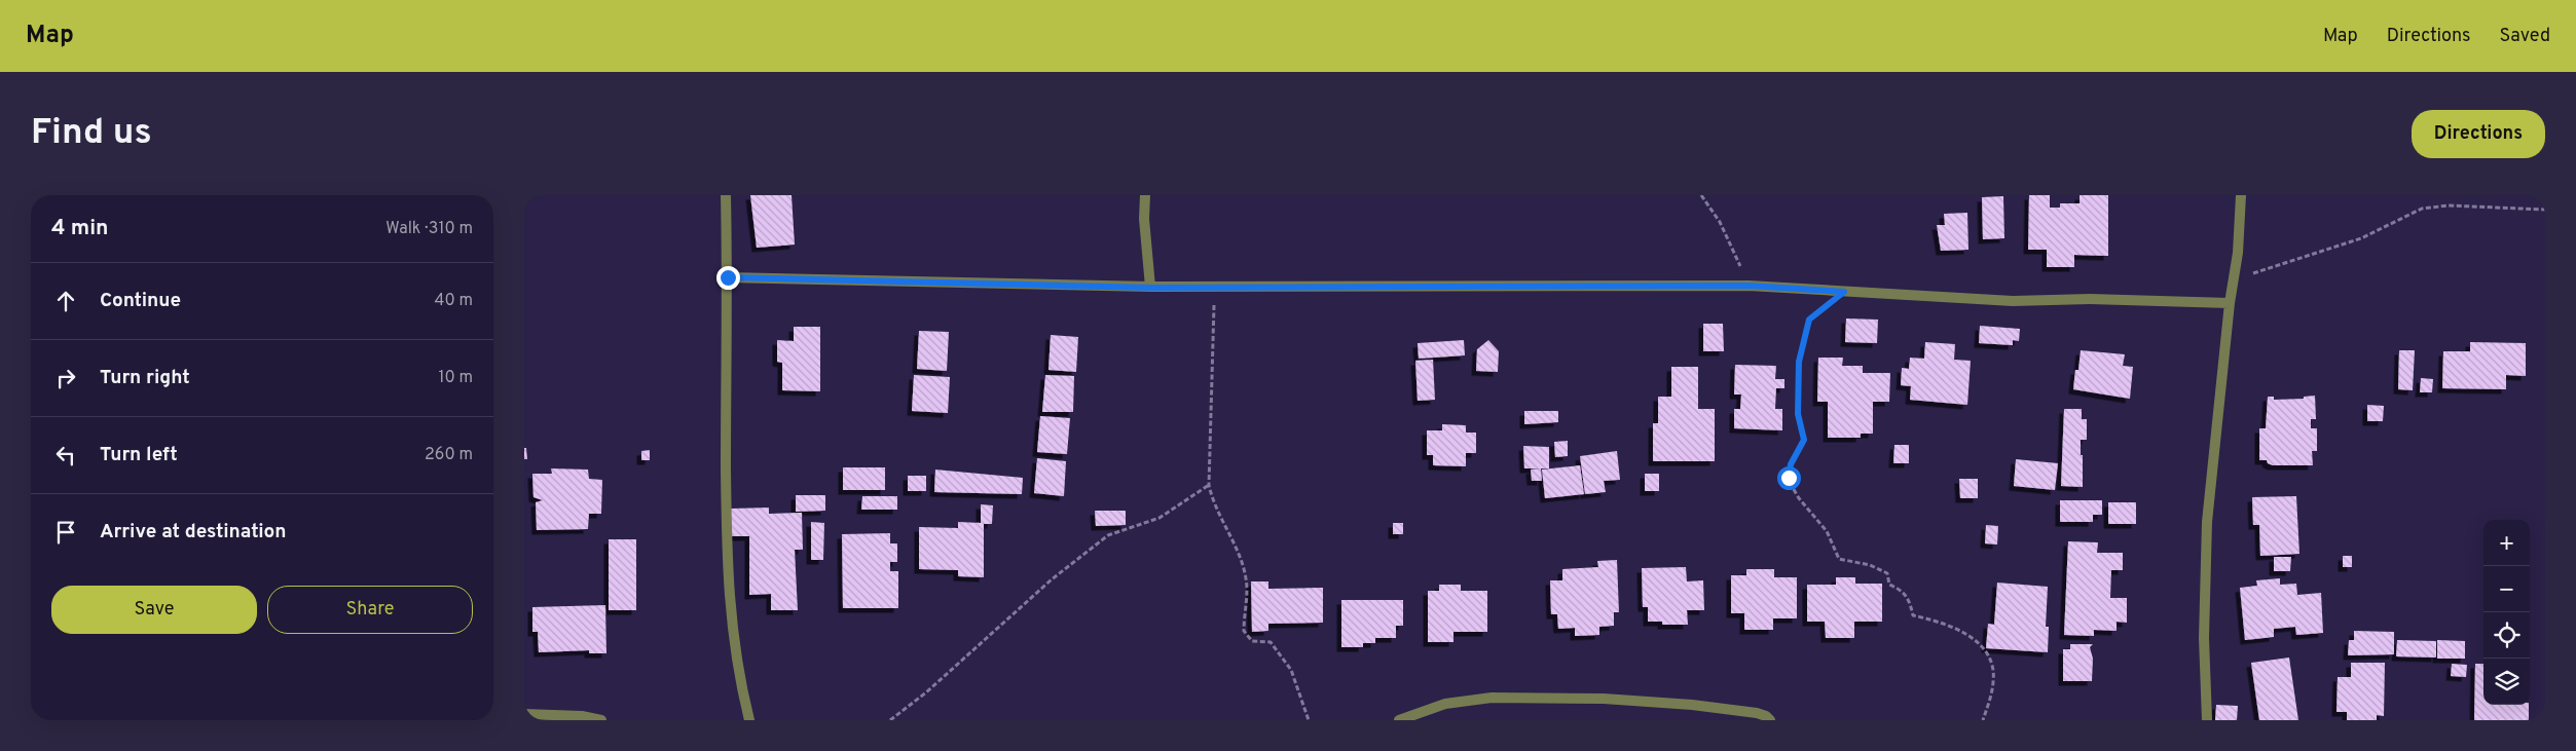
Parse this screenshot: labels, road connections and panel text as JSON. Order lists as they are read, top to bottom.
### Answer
{
  "page": {
    "header": "Map",
    "nav": ["Map", "Directions", "Saved"],
    "buttons": [
      "Directions",
      ["Save", "Share"]
    ],
    "title": "Find us",
    "heading": ["4 min", "Walk · 310 m"],
    "list": [
      ["Continue", "40 m"],
      ["Turn right", "10 m"],
      ["Turn left", "260 m"],
      "Arrive at destination"
    ],
    "map_buttons": ["+", "−"]
  }
}
